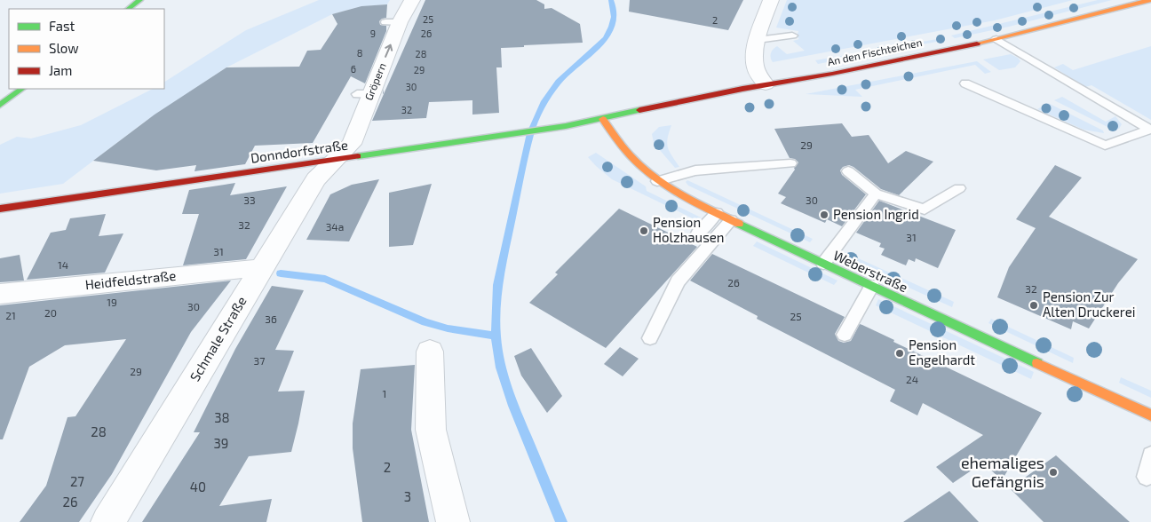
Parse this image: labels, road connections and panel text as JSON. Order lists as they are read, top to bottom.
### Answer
{
  "streets": {
    "main road": ["An den Fischteichen", "Donndorfstraße", "Weberstraße"],
    "street": ["Gröpern", "Heidfeldstraße", "Schmale Straße"]
  },
  "crossings": [
    ["An den Fischteichen", "Donndorfstraße"],
    ["An den Fischteichen", "Weberstraße"],
    ["Gröpern", "Donndorfstraße"],
    ["Gröpern", "Schmale Straße"],
    ["Donndorfstraße", "Weberstraße"],
    ["Donndorfstraße", "Schmale Straße"],
    ["Heidfeldstraße", "Schmale Straße"]
  ],
  "one_way": ["Gröpern"],
  "places": [
    "Pension Ingrid",
    "Pension Holzhausen",
    "Pension Zur Alten Druckerei",
    "Pension Engelhardt",
    "ehemaliges Gefängnis"
  ],
  "house_numbers": [
    "25",
    "2",
    "9",
    "26",
    "8",
    "28",
    "6",
    "29",
    "30",
    "32",
    "29",
    "33",
    "30",
    "32",
    "34a",
    "31",
    "31",
    "14",
    "26",
    "32",
    "19",
    "30",
    "20",
    "21",
    "25",
    "36",
    "37",
    "29",
    "24",
    "1",
    "38",
    "28",
    "39",
    "2",
    "27",
    "40",
    "3",
    "26"
  ],
  "legend": ["Fast", "Slow", "Jam"]
}
